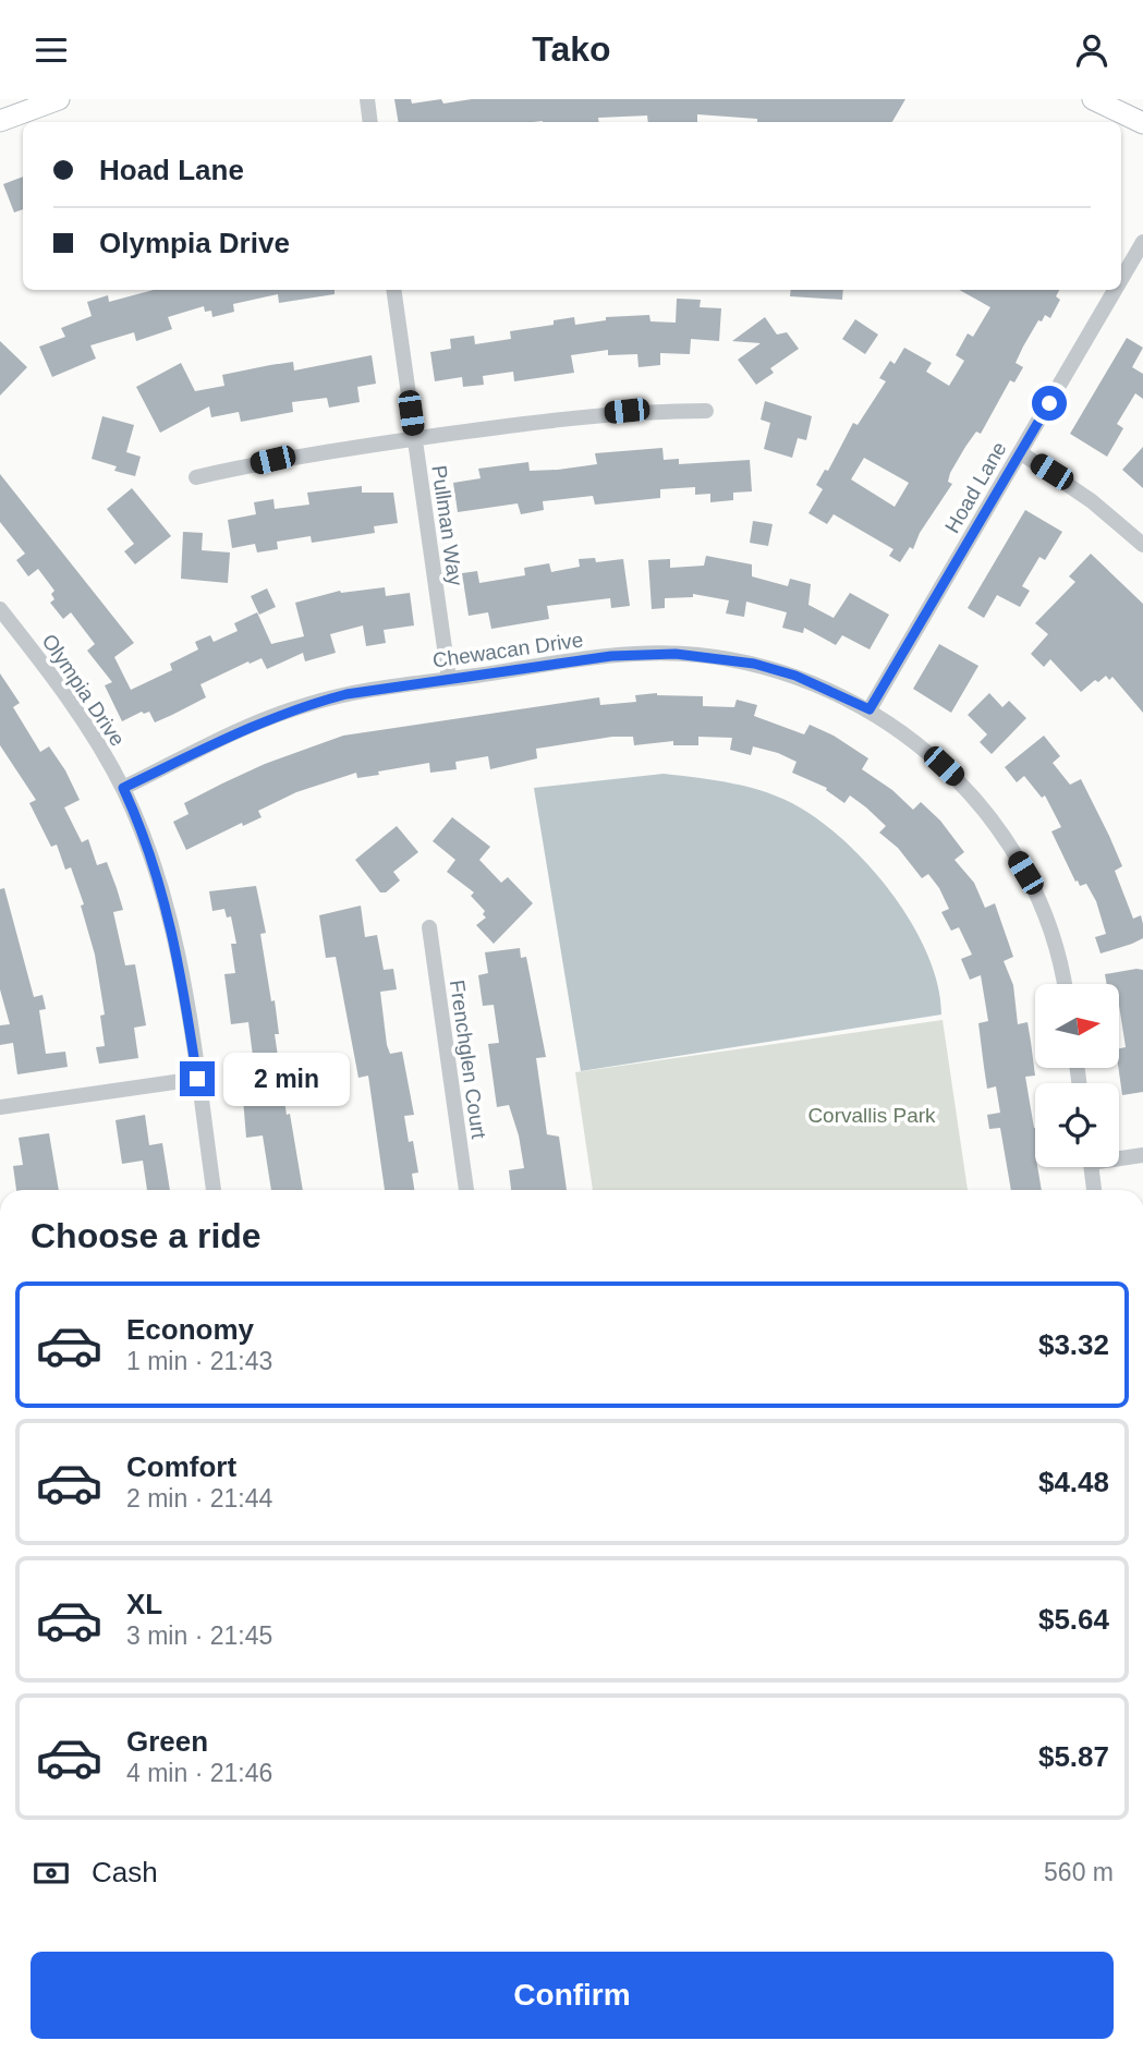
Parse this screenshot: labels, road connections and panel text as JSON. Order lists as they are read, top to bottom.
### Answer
{
  "streets": {
    "street": [
      "Hoad Lane",
      "Pullman Way",
      "Chewacan Drive",
      "Olympia Drive",
      "Frenchglen Court"
    ]
  },
  "crossings": [
    ["Hoad Lane", "Chewacan Drive"],
    ["Pullman Way", "Chewacan Drive"],
    ["Chewacan Drive", "Olympia Drive"]
  ],
  "parks": ["Corvallis Park"],
  "north": "right",
  "page": {
    "header": "Tako",
    "banner": ["Hoad Lane", "Olympia Drive"],
    "bubble": "2 min",
    "heading": "Choose a ride",
    "list": [
      {
        "name": "Economy",
        "note": "1 min · 21:43",
        "value": "$3.32"
      },
      {
        "name": "Comfort",
        "note": "2 min · 21:44",
        "value": "$4.48"
      },
      {
        "name": "XL",
        "note": "3 min · 21:45",
        "value": "$5.64"
      },
      {
        "name": "Green",
        "note": "4 min · 21:46",
        "value": "$5.87"
      }
    ],
    "pay": ["Cash", "560 m"],
    "buttons": "Confirm"
  }
}
